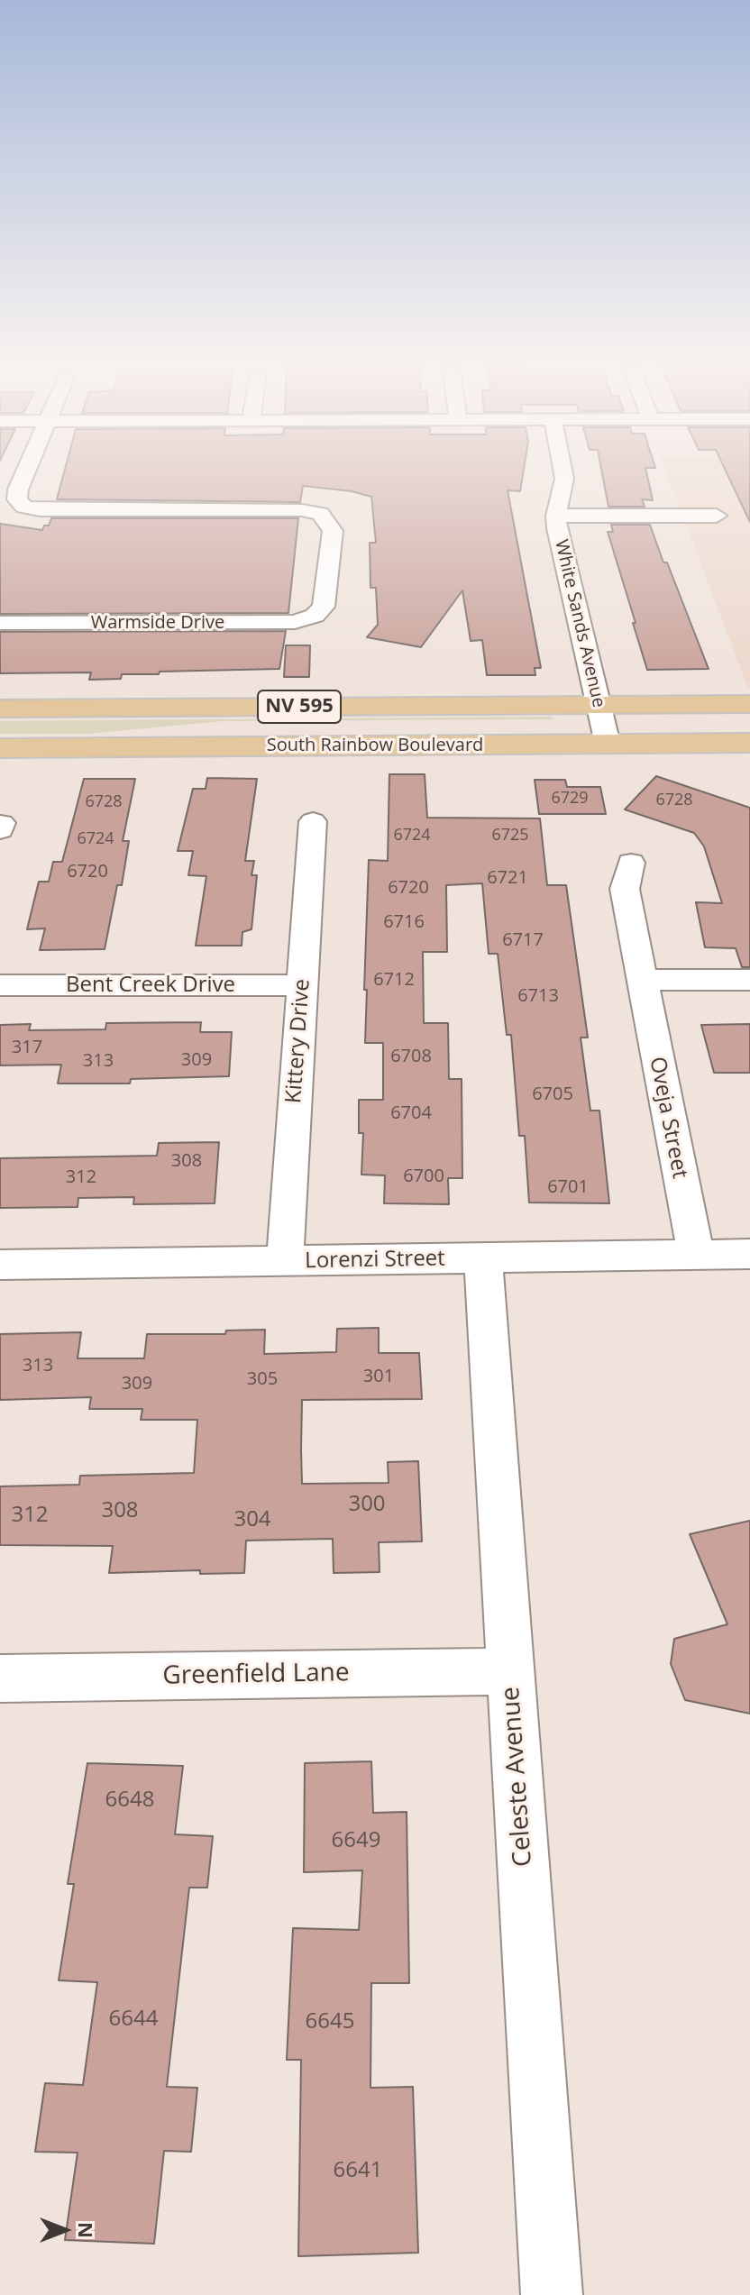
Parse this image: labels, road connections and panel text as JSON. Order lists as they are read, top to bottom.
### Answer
{
  "streets": {
    "main road": ["NV 595", "South Rainbow Boulevard"],
    "street": [
      "Warmside Drive",
      "White Sands Avenue",
      "Bent Creek Drive",
      "Kittery Drive",
      "Oveja Street",
      "Lorenzi Street",
      "Greenfield Lane",
      "Celeste Avenue"
    ]
  },
  "crossings": [
    ["White Sands Avenue", "South Rainbow Boulevard"],
    ["Bent Creek Drive", "Kittery Drive"],
    ["Kittery Drive", "Lorenzi Street"],
    ["Oveja Street", "Lorenzi Street"],
    ["Lorenzi Street", "Celeste Avenue"],
    ["Greenfield Lane", "Celeste Avenue"]
  ],
  "house_numbers": [
    "6729",
    "6728",
    "6728",
    "6724",
    "6725",
    "6724",
    "6720",
    "6721",
    "6720",
    "6716",
    "6717",
    "6712",
    "6713",
    "317",
    "6708",
    "309",
    "313",
    "6705",
    "6704",
    "308",
    "6700",
    "312",
    "6701",
    "313",
    "301",
    "305",
    "309",
    "300",
    "308",
    "312",
    "304",
    "6648",
    "6649",
    "6644",
    "6645",
    "6641"
  ],
  "north": "right"
}
